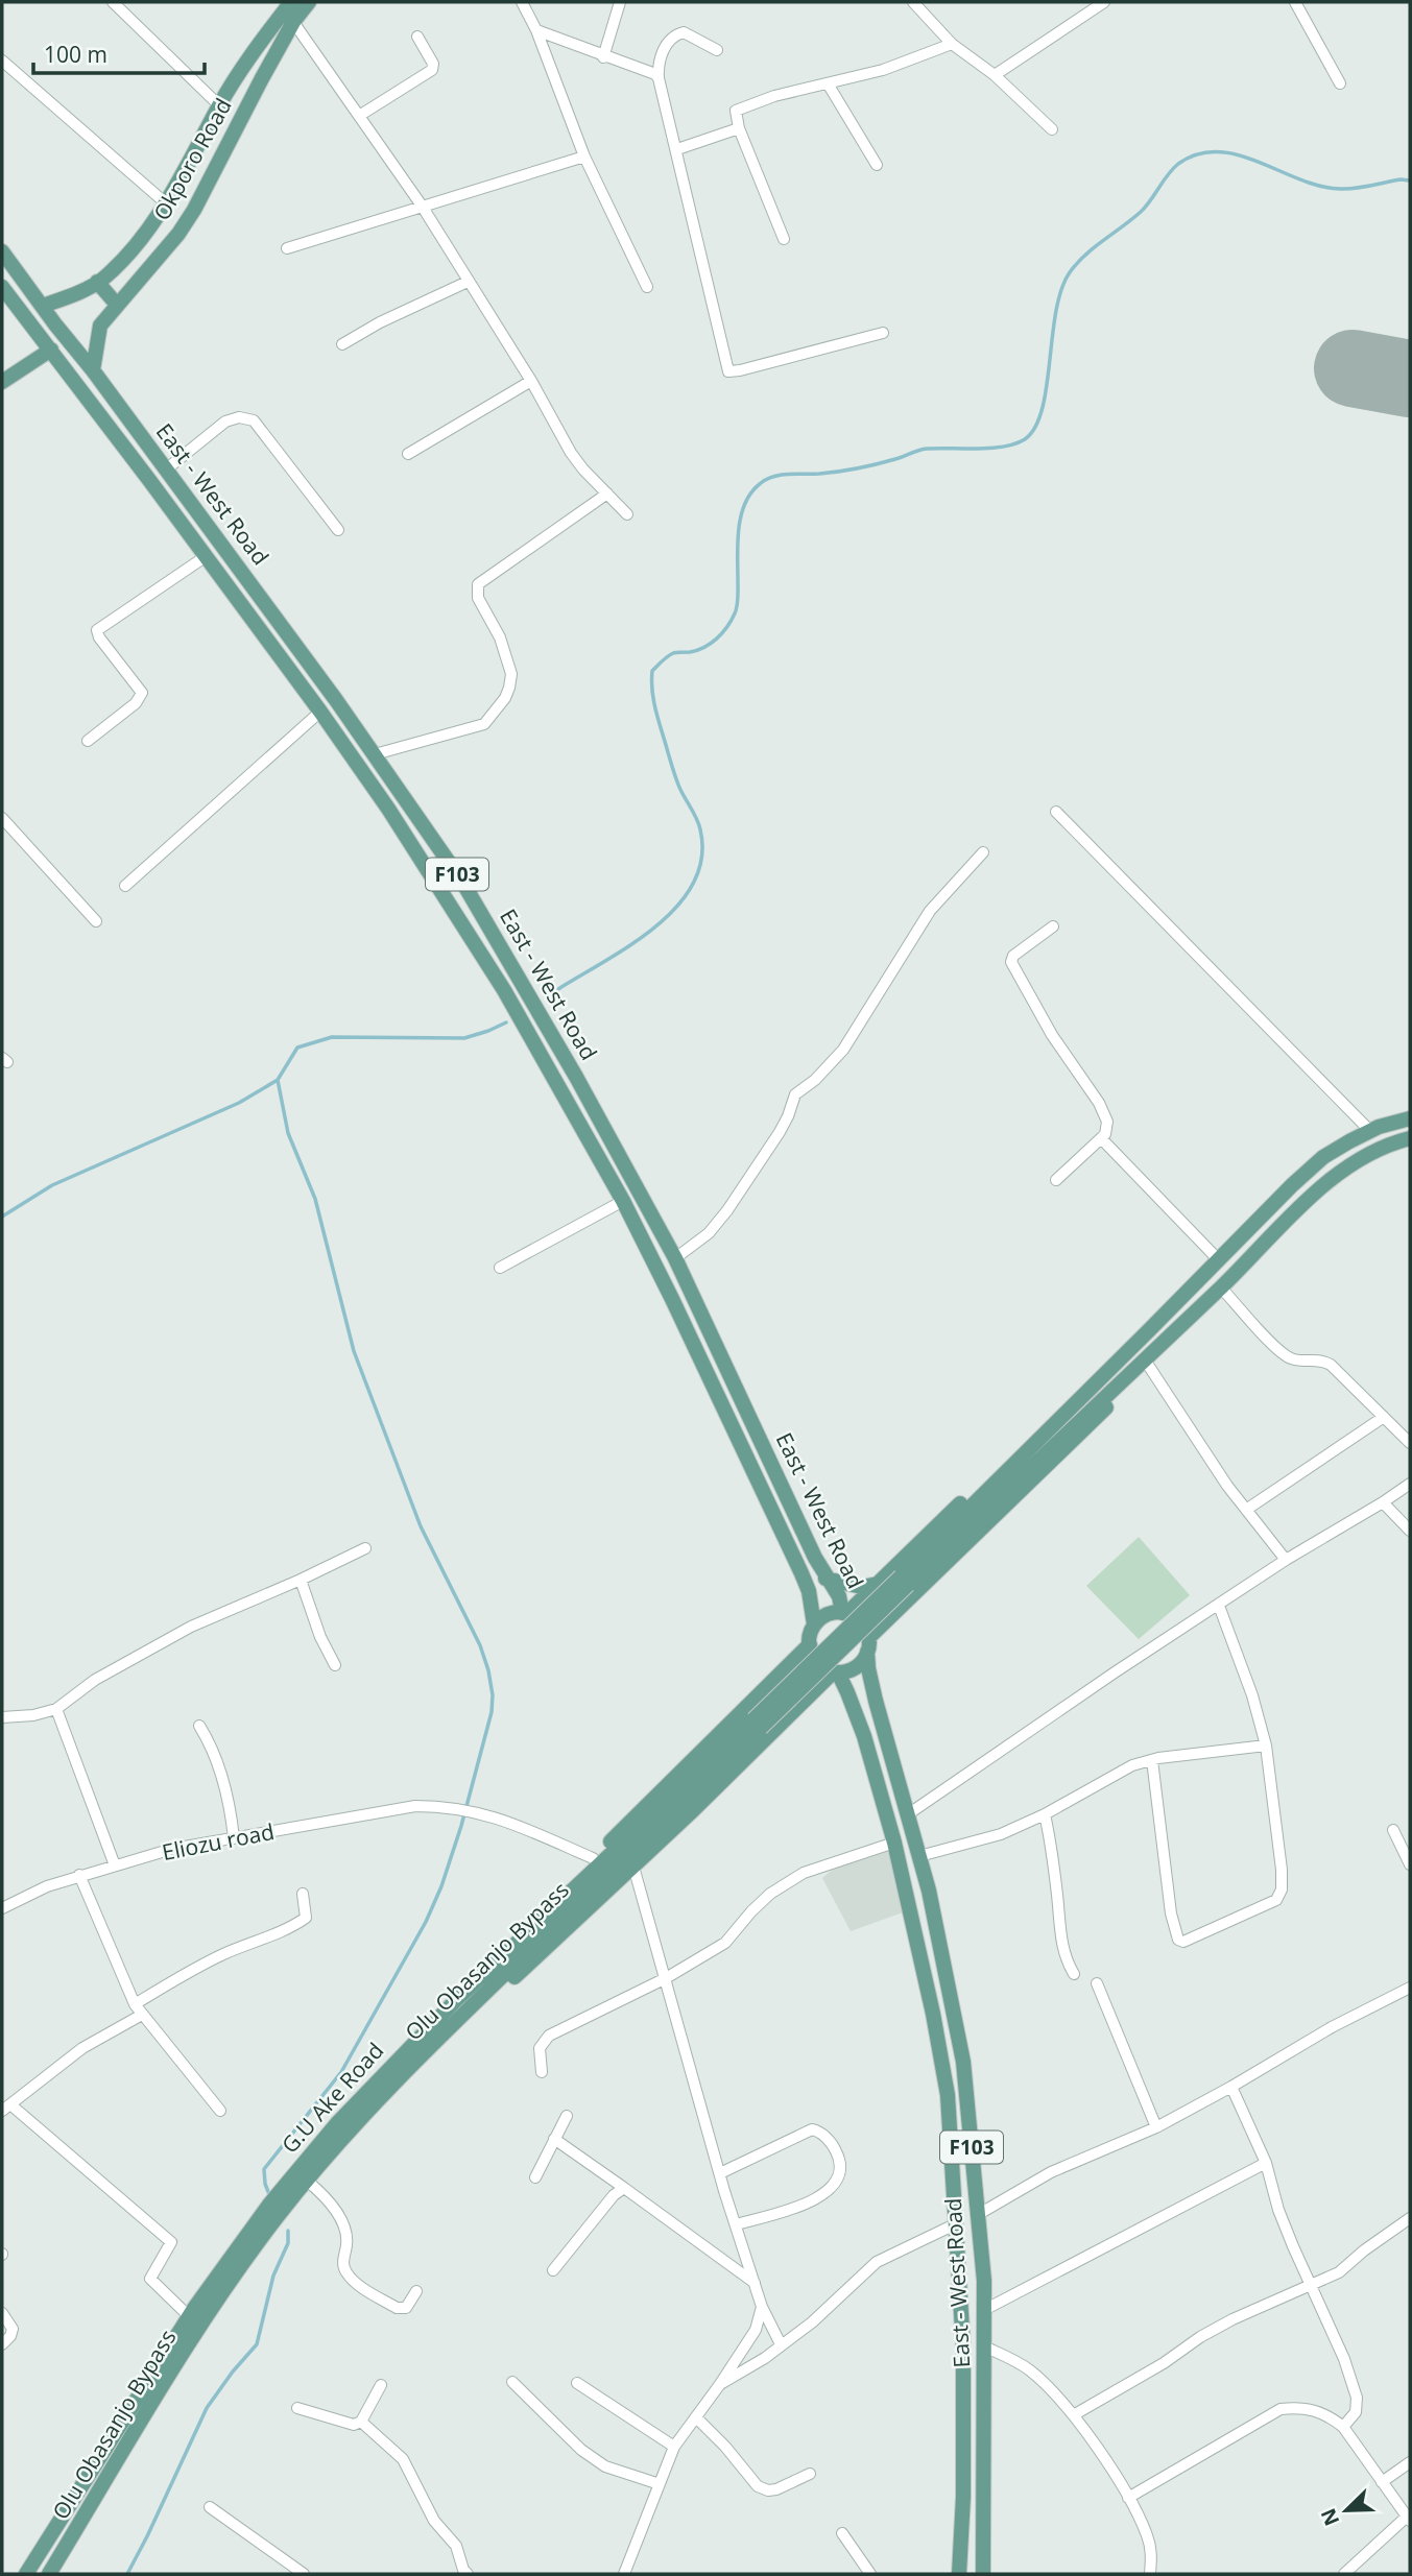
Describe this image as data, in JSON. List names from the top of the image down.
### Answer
{
  "streets": {
    "main road": [
      "Okporo Road",
      "East - West Road",
      "F103",
      "Olu Obasanjo Bypass",
      "G.U Ake Road"
    ],
    "street": ["Eliozu road"]
  },
  "crossings": [
    ["Okporo Road", "East - West Road"],
    ["East - West Road", "F103"],
    ["Olu Obasanjo Bypass", "G.U Ake Road"]
  ],
  "scale_bar": "100 m",
  "north": "bottom left"
}
